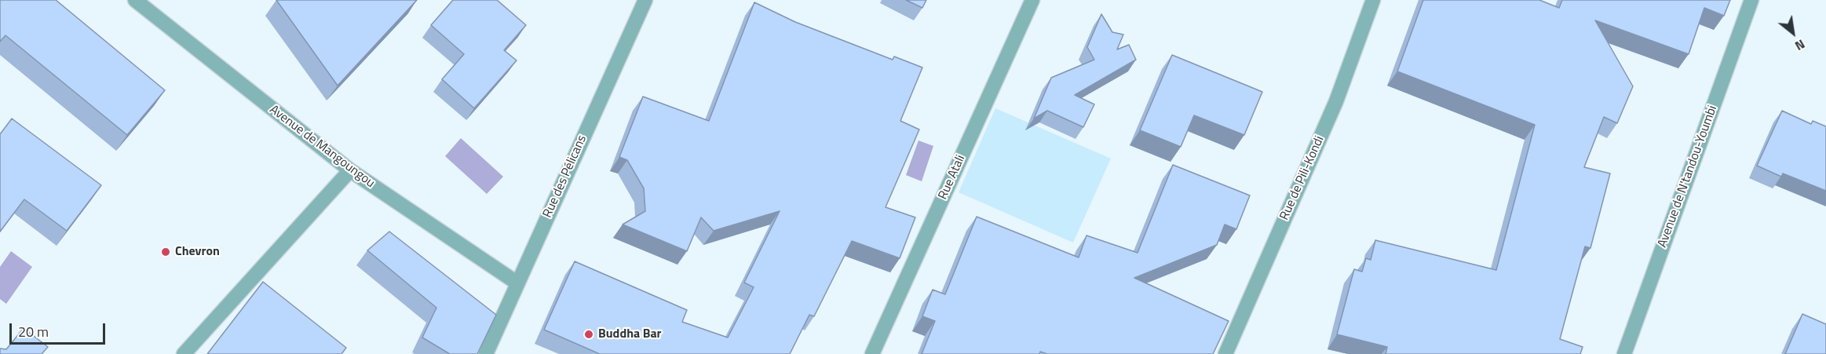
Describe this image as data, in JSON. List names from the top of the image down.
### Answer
{
  "streets": {
    "street": [
      "Avenue de Mangoungou",
      "Rue des Pélicans",
      "Avenue de N'tandou-Youmbi",
      "Rue Atali",
      "Rue de Pili-Kondi"
    ]
  },
  "crossings": [
    ["Avenue de Mangoungou", "Rue des Pélicans"]
  ],
  "places": ["Chevron", "Buddha Bar"],
  "scale_bar": "20 m",
  "north": "bottom right"
}
